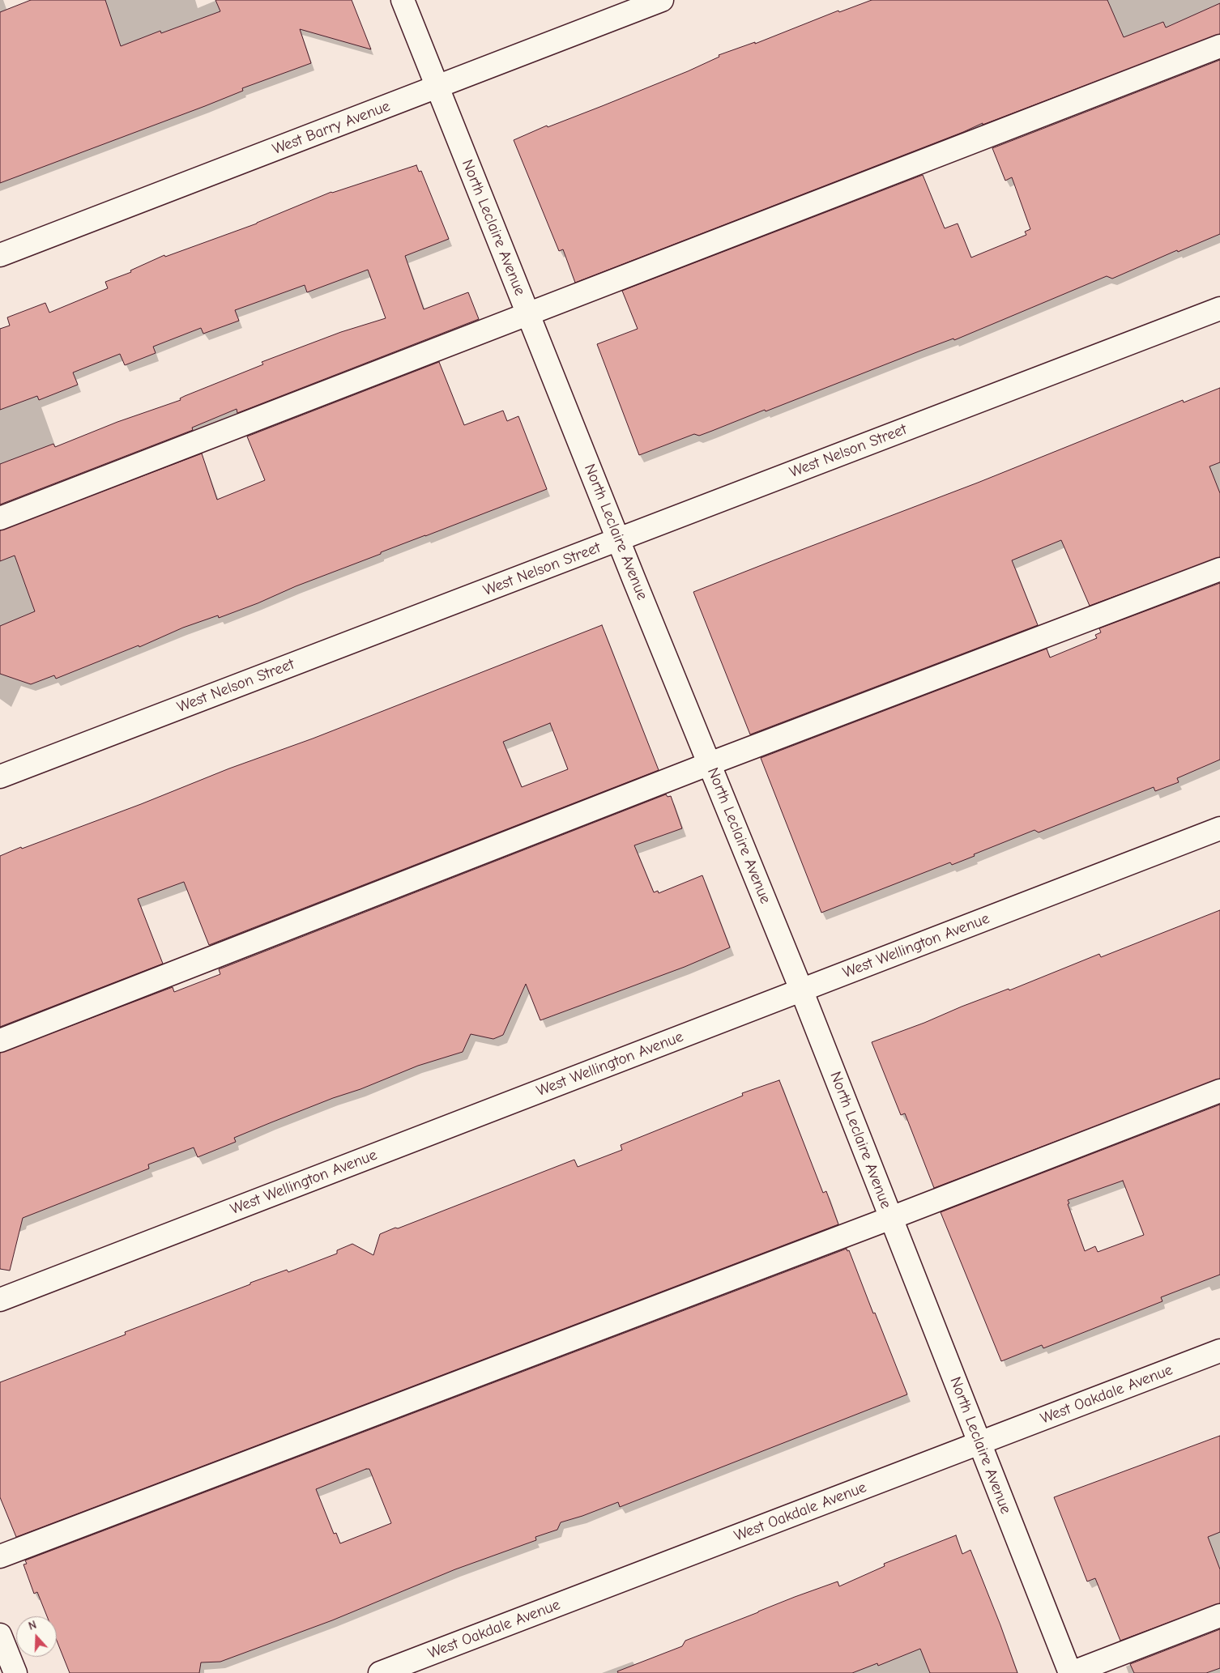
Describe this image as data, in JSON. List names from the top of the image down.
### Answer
{
  "streets": {
    "street": [
      "West Barry Avenue",
      "North Leclaire Avenue",
      "West Nelson Street",
      "West Wellington Avenue",
      "West Oakdale Avenue"
    ]
  },
  "crossings": [
    ["West Barry Avenue", "North Leclaire Avenue"],
    ["North Leclaire Avenue", "West Nelson Street"],
    ["North Leclaire Avenue", "West Wellington Avenue"],
    ["North Leclaire Avenue", "West Oakdale Avenue"]
  ],
  "north": "top"
}
